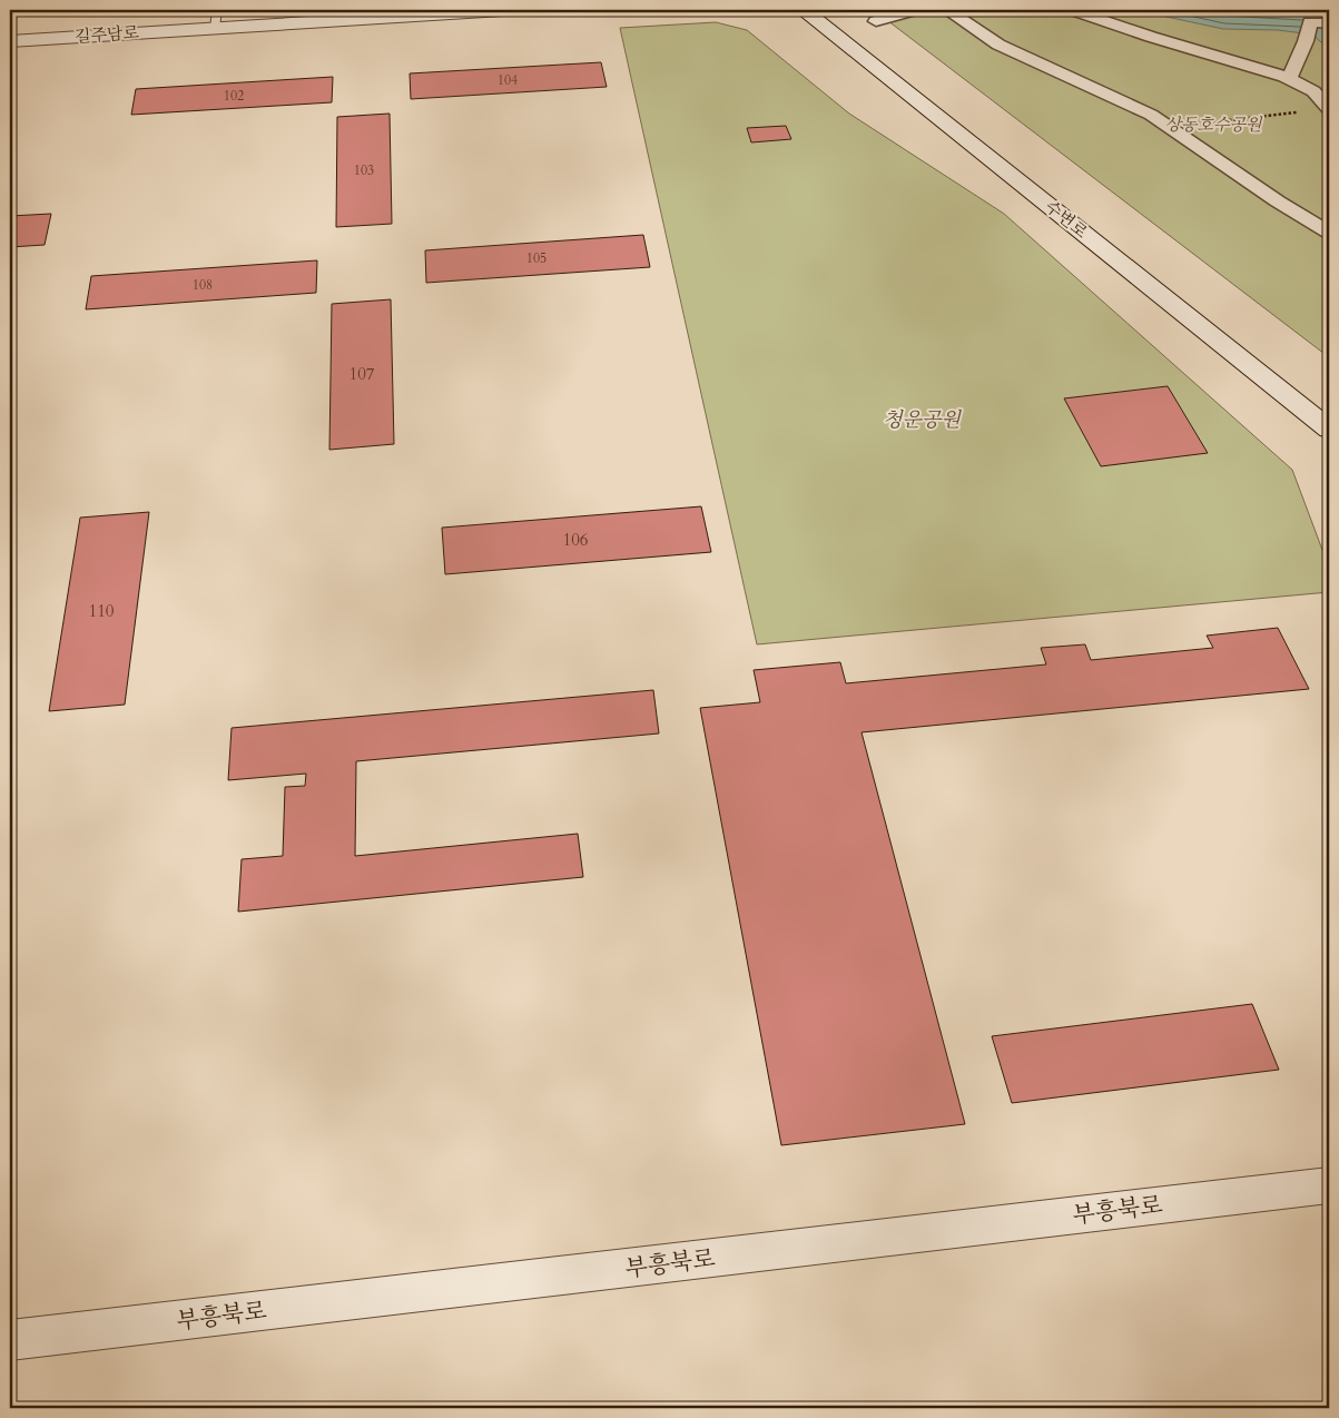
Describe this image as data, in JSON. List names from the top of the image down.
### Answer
{
  "streets": {
    "street": ["길주남로", "수변로", "부흥북로"]
  },
  "parks": ["상동호수공원", "청운공원"],
  "house_numbers": [
    "104",
    "102",
    "103",
    "105",
    "108",
    "107",
    "106",
    "110"
  ]
}
